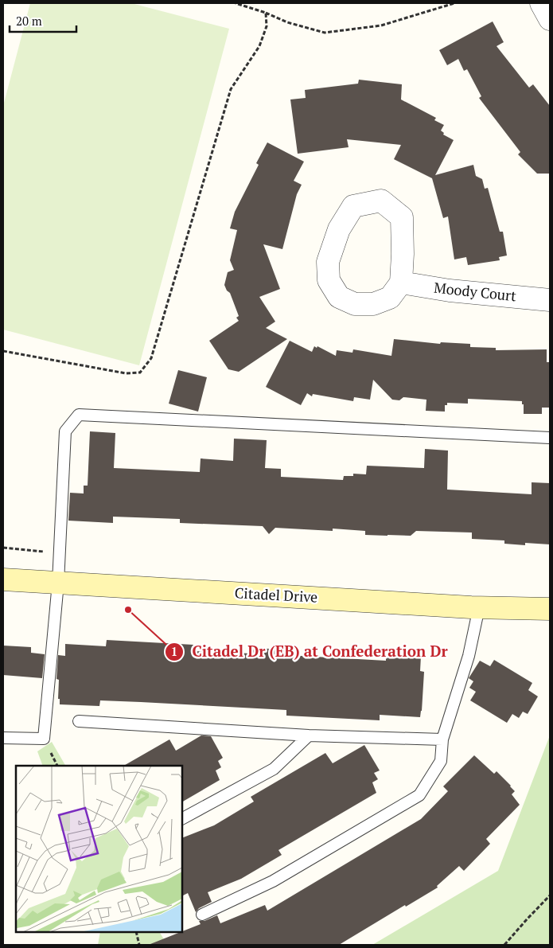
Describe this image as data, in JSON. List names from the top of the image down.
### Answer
{
  "streets": {
    "street": ["Moody Court", "Citadel Drive"]
  },
  "places": ["Citadel Dr (EB) at Confederation Dr"],
  "scale_bar": "20 m"
}
